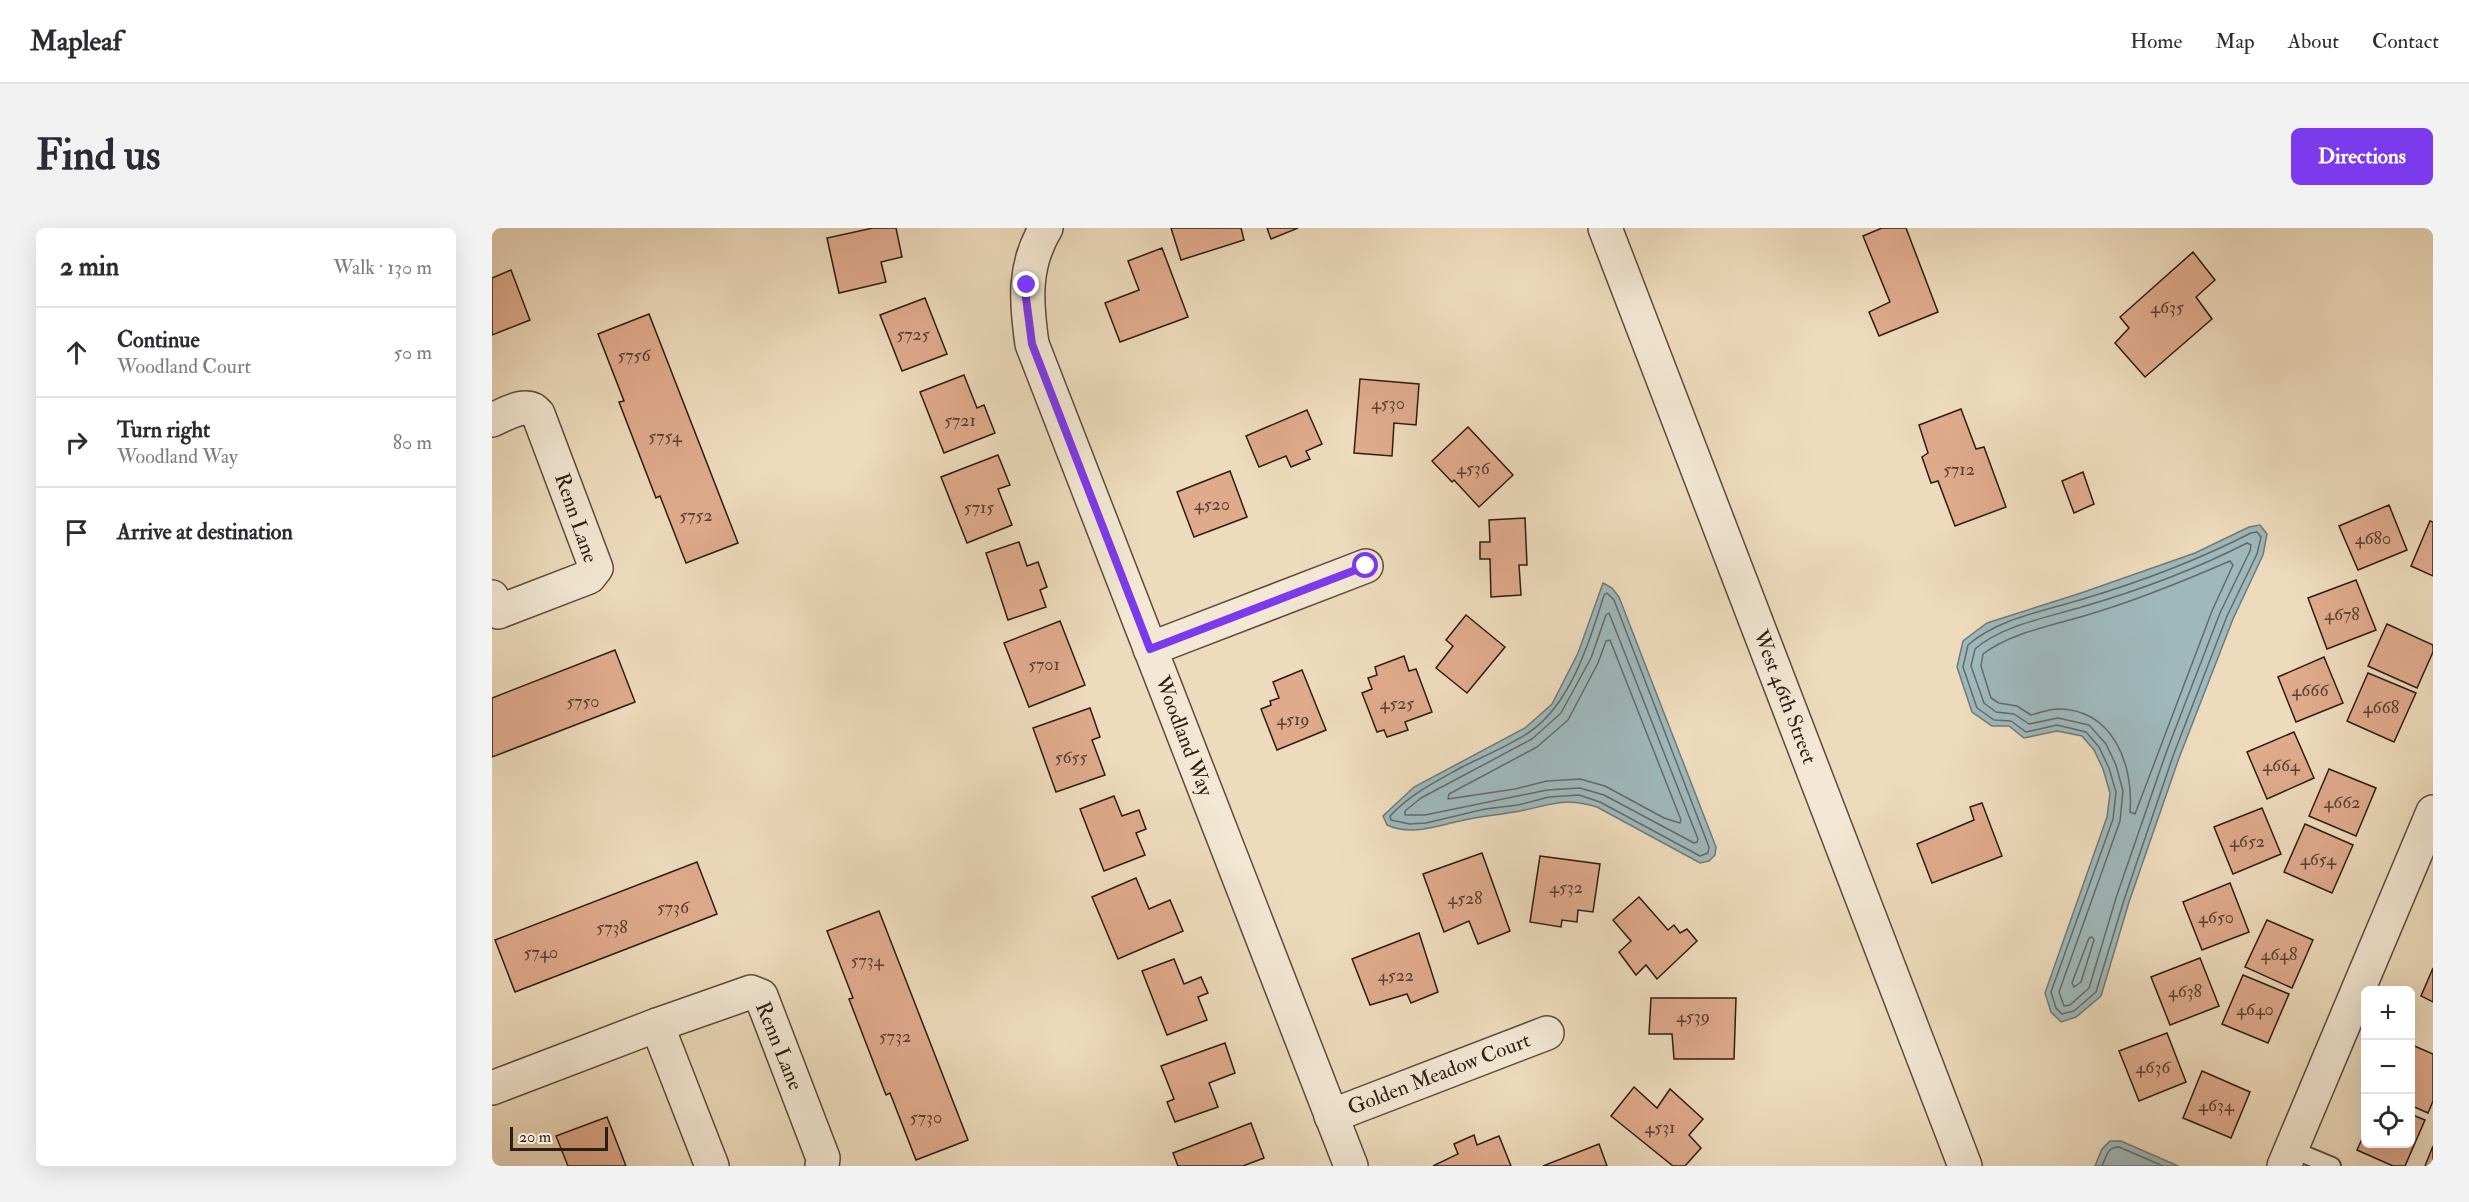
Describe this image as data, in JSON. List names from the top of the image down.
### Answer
{
  "streets": {
    "street": [
      "Renn Lane",
      "West 46th Street",
      "Woodland Way",
      "Golden Meadow Court"
    ]
  },
  "crossings": [
    ["Woodland Way", "Golden Meadow Court"]
  ],
  "house_numbers": [
    "4635",
    "5725",
    "5756",
    "4530",
    "5721",
    "5754",
    "4536",
    "5712",
    "4520",
    "5715",
    "5752",
    "4680",
    "4678",
    "5701",
    "4666",
    "5750",
    "4525",
    "4668",
    "4519",
    "5655",
    "4664",
    "4662",
    "4652",
    "4654",
    "4532",
    "4528",
    "5736",
    "4650",
    "5738",
    "5740",
    "4648",
    "5734",
    "4522",
    "4638",
    "4640",
    "4539",
    "5732",
    "4636",
    "4634",
    "5730",
    "4531"
  ],
  "scale_bar": "20 m",
  "page": {
    "header": "Mapleaf",
    "nav": [
      "Home",
      "Map",
      "About",
      "Contact"
    ],
    "buttons": "Directions",
    "title": "Find us",
    "heading": ["2 min", "Walk · 130 m"],
    "list": [
      ["Continue", "Woodland Court", "50 m"],
      ["Turn right", "Woodland Way", "80 m"],
      "Arrive at destination"
    ],
    "map_buttons": ["+", "−"],
    "scale": "20 m"
  }
}
